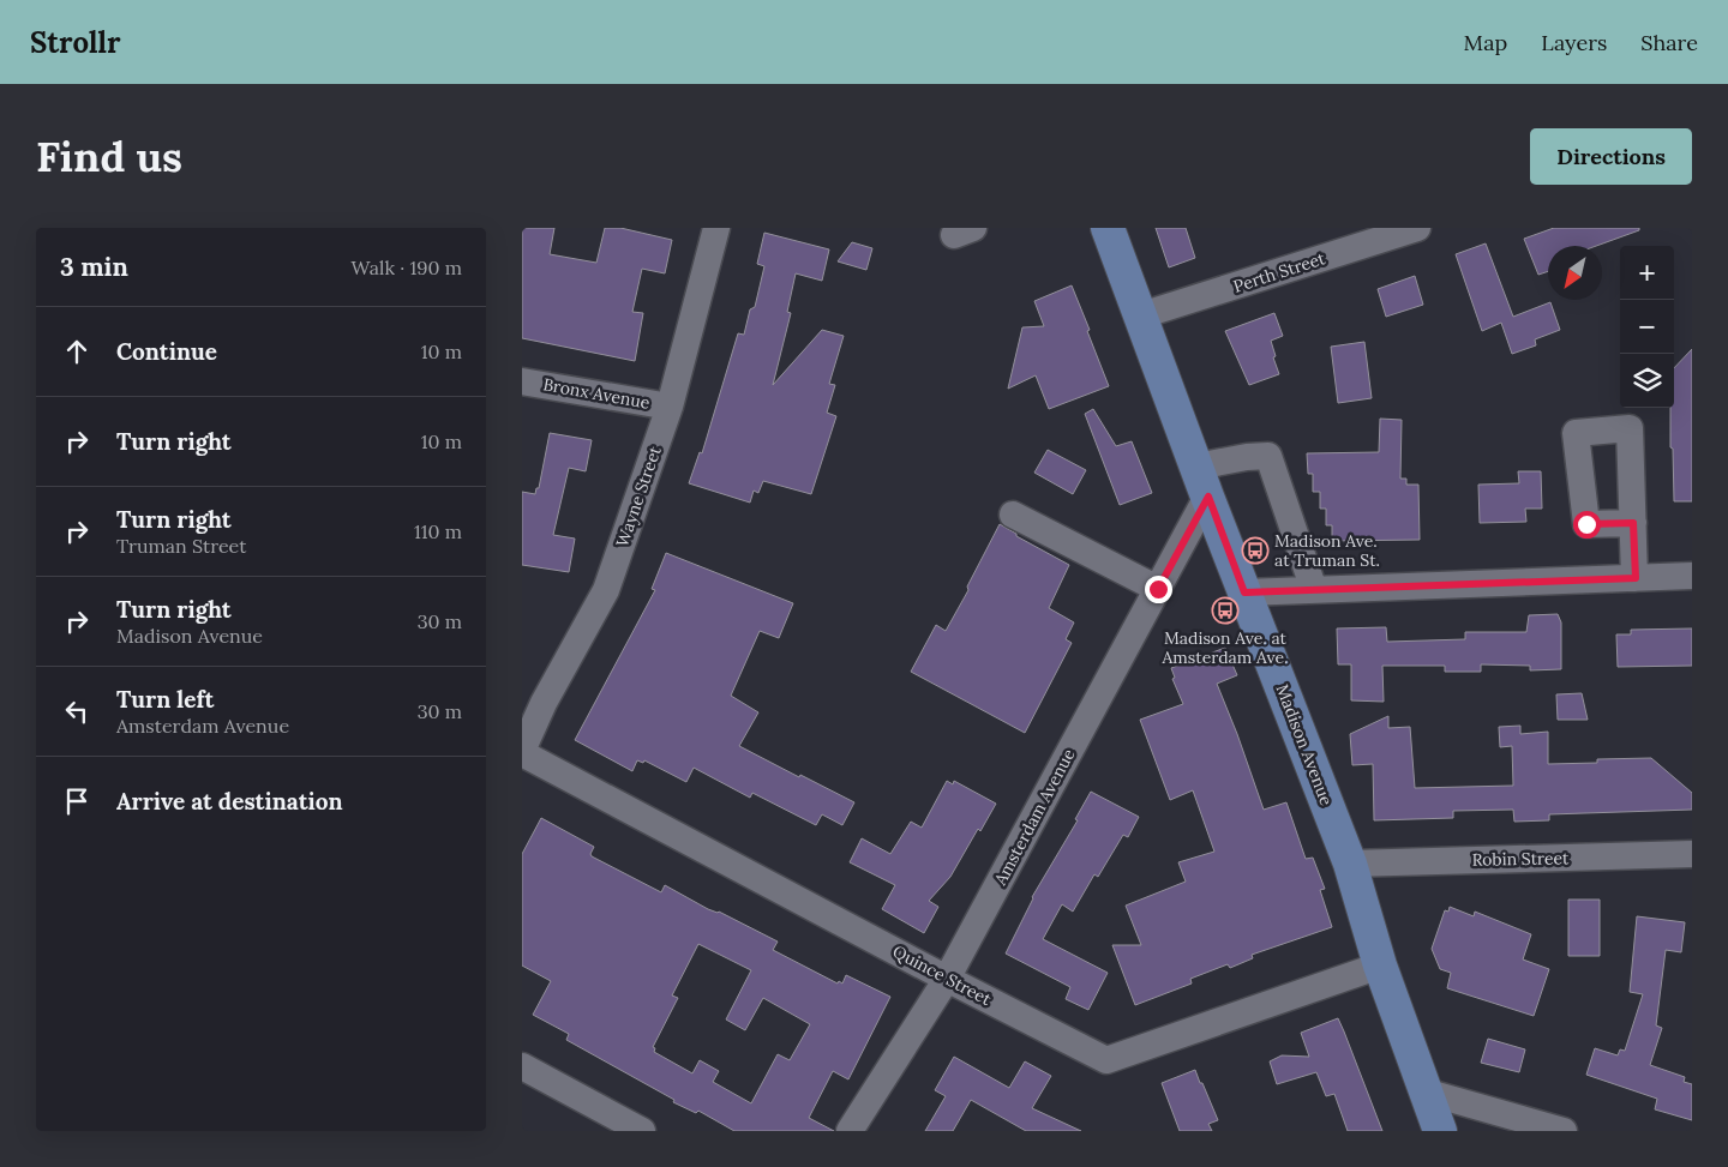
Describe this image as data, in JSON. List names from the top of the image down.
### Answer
{
  "streets": {
    "main road": ["Madison Avenue"],
    "street": [
      "Perth Street",
      "Bronx Avenue",
      "Wayne Street",
      "Amsterdam Avenue",
      "Robin Street",
      "Quince Street"
    ]
  },
  "crossings": [
    ["Perth Street", "Madison Avenue"],
    ["Bronx Avenue", "Wayne Street"],
    ["Wayne Street", "Quince Street"],
    ["Madison Avenue", "Amsterdam Avenue"],
    ["Madison Avenue", "Robin Street"],
    ["Madison Avenue", "Quince Street"],
    ["Amsterdam Avenue", "Quince Street"]
  ],
  "places": {
    "bus stop": ["Madison Ave. at Truman St.", "Madison Ave. at Amsterdam Ave."]
  },
  "north": "bottom left",
  "page": {
    "header": "Strollr",
    "nav": ["Map", "Layers", "Share"],
    "buttons": "Directions",
    "title": "Find us",
    "heading": ["3 min", "Walk · 190 m"],
    "map_buttons": ["+", "−"],
    "list": [
      ["Continue", "10 m"],
      ["Turn right", "10 m"],
      ["Turn right", "Truman Street", "110 m"],
      ["Turn right", "Madison Avenue", "30 m"],
      ["Turn left", "Amsterdam Avenue", "30 m"],
      "Arrive at destination"
    ]
  }
}
